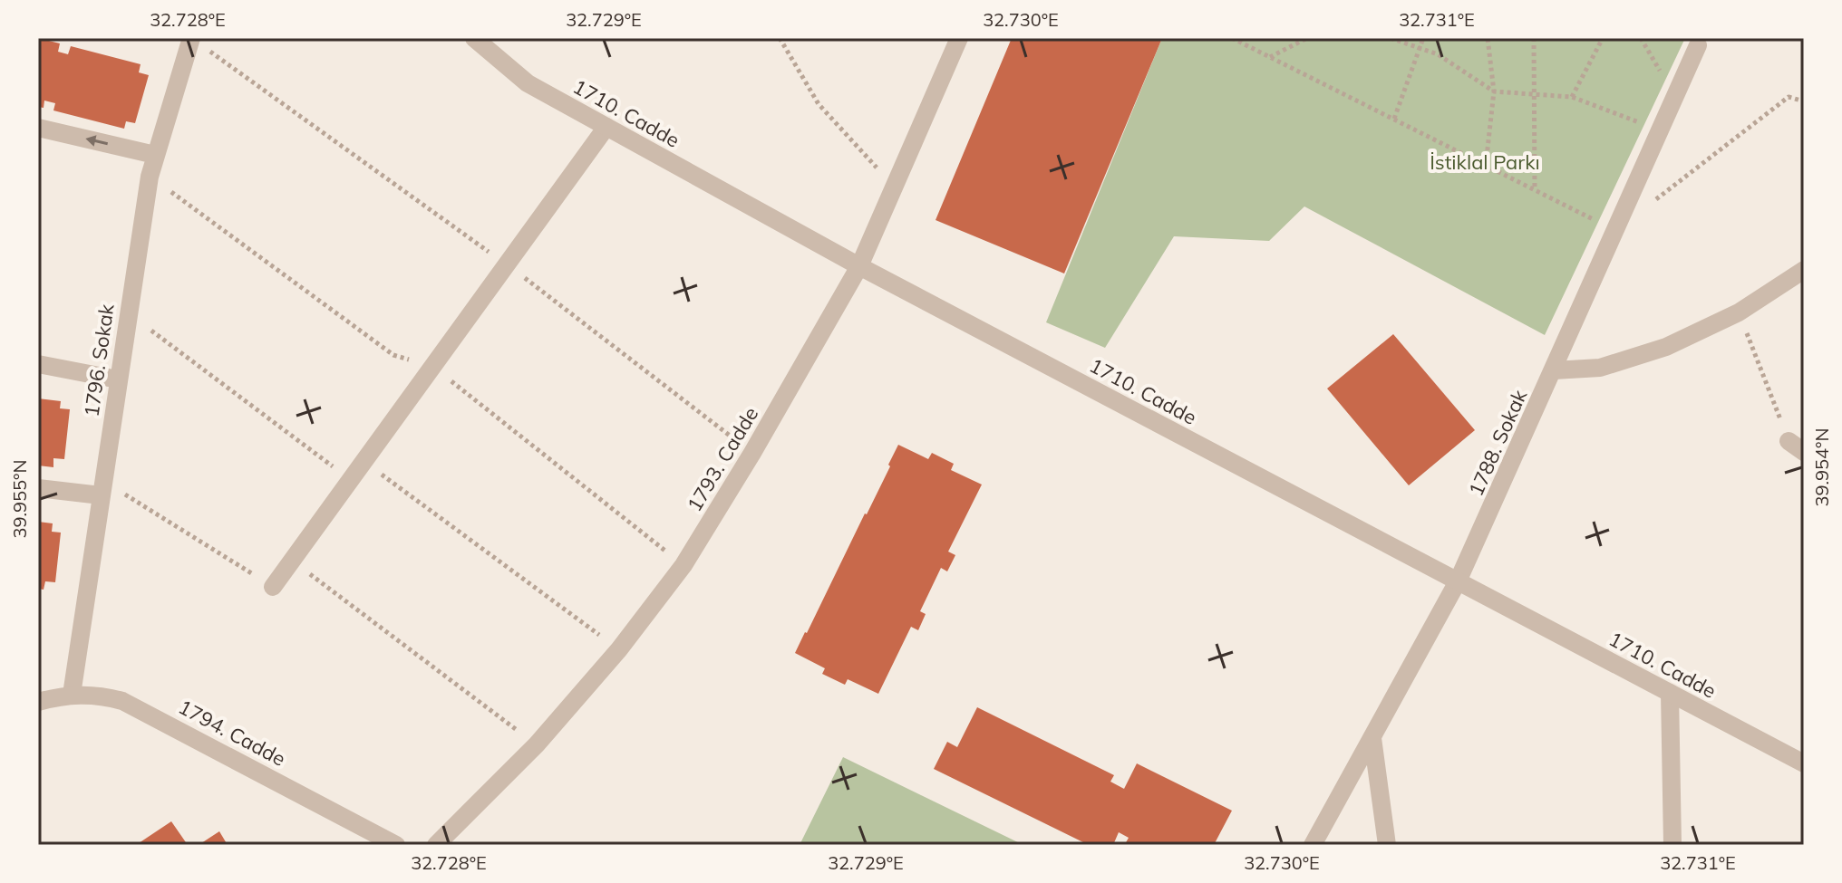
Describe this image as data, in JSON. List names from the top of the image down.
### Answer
{
  "streets": {
    "street": [
      "1710. Cadde",
      "1796. Sokak",
      "1788. Sokak",
      "1793. Cadde",
      "1794. Cadde"
    ]
  },
  "crossings": [
    ["1710. Cadde", "1788. Sokak"],
    ["1710. Cadde", "1793. Cadde"],
    ["1796. Sokak", "1794. Cadde"]
  ],
  "parks": ["İstiklal Parkı"],
  "coordinates": [
    "32.728°E",
    "32.729°E",
    "32.730°E",
    "32.731°E",
    "39.954°N",
    "39.955°N"
  ]
}
